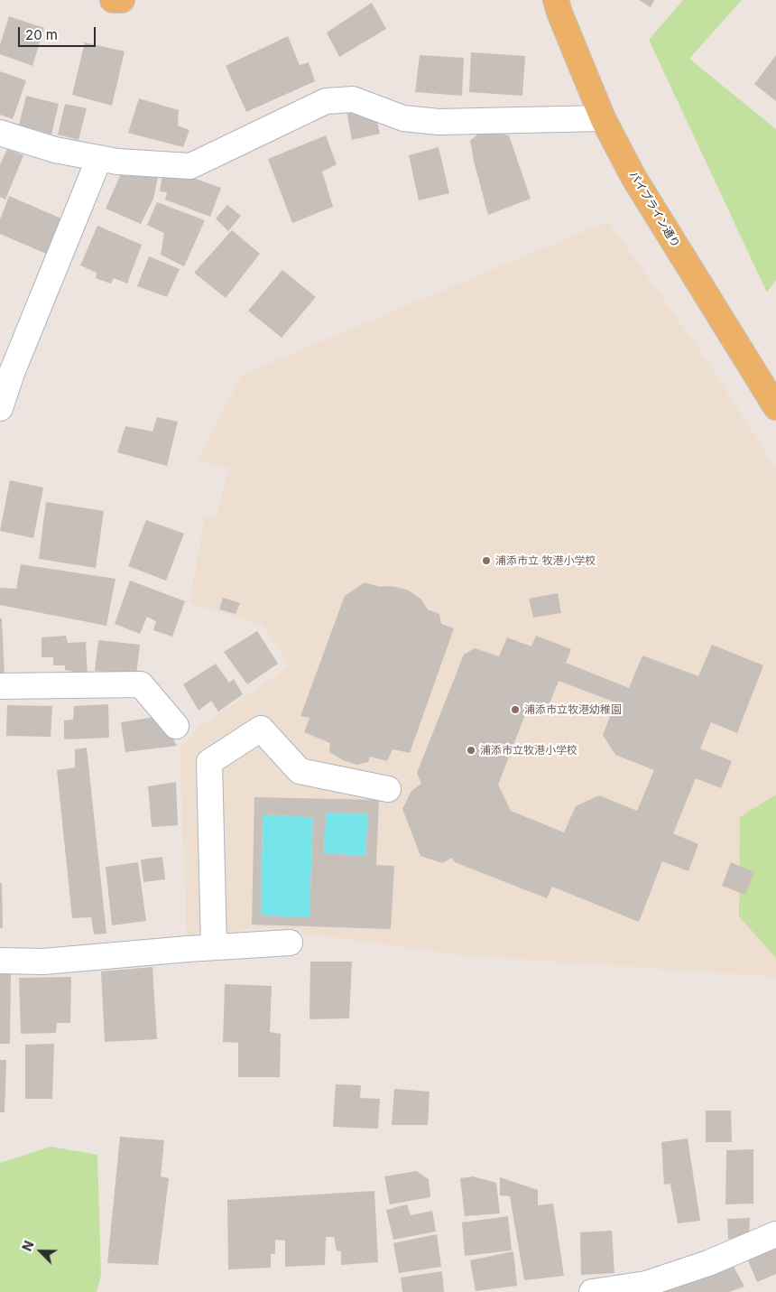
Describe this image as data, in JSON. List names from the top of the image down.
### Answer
{
  "streets": {
    "main road": ["パイプライン通り"]
  },
  "places": ["浦添市立 牧港小学校", "浦添市立牧港幼稚園", "浦添市立牧港小学校"],
  "scale_bar": "20 m",
  "north": "top left"
}
